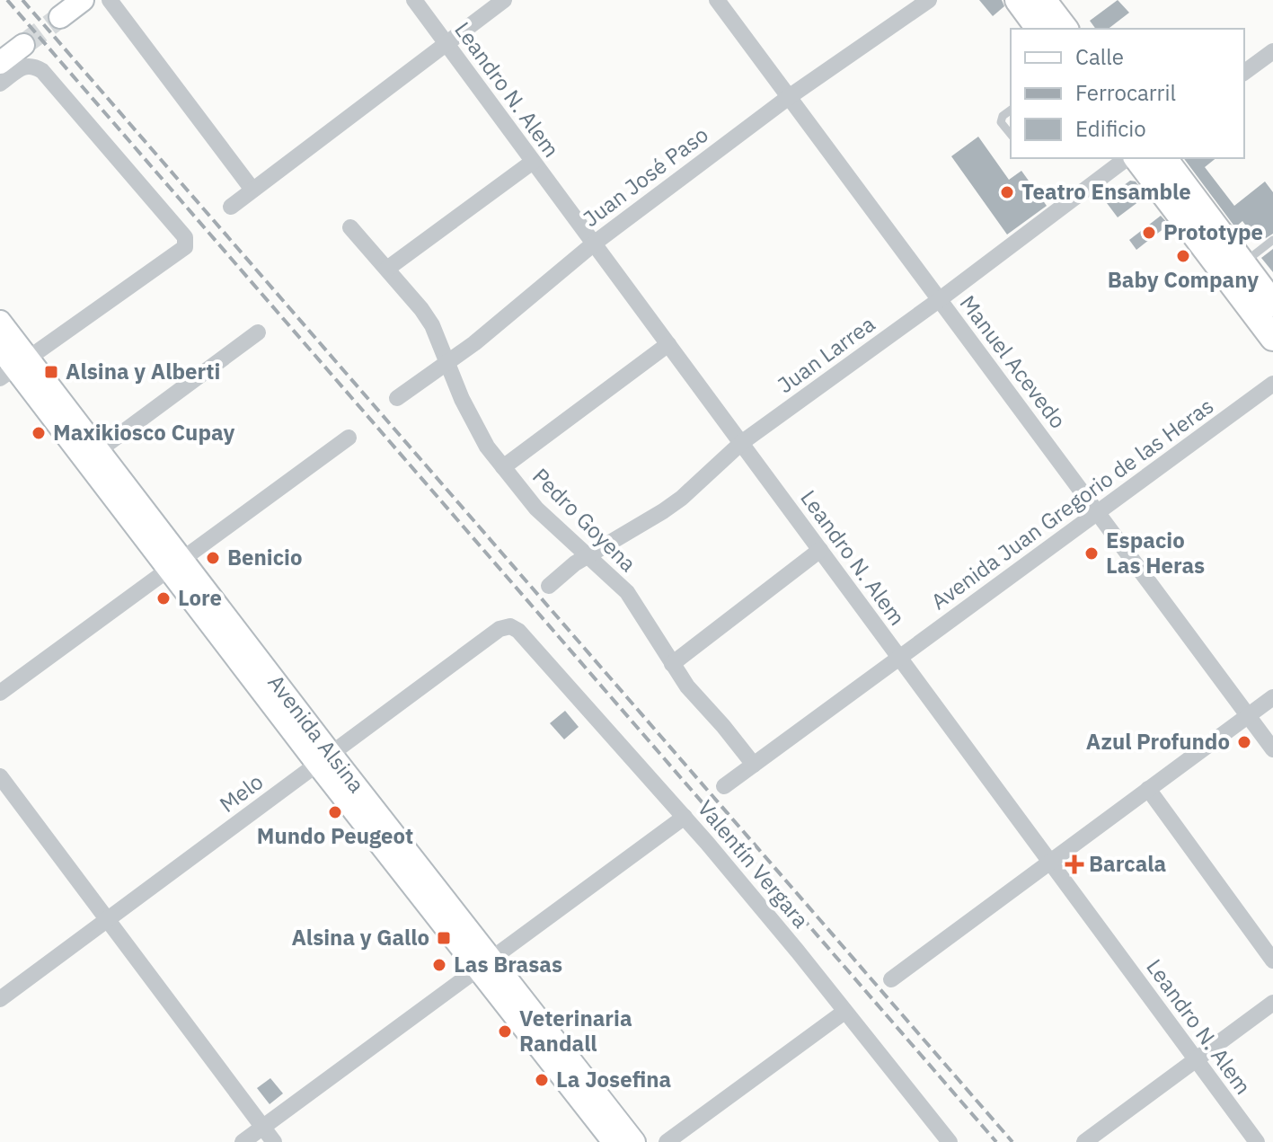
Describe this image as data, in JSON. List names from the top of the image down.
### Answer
{
  "streets": {
    "main road": ["Avenida Alsina"],
    "street": [
      "Leandro N. Alem",
      "Juan José Paso",
      "Juan Larrea",
      "Manuel Acevedo",
      "Avenida Juan Gregorio de las Heras",
      "Pedro Goyena",
      "Melo",
      "Valentín Vergara"
    ]
  },
  "crossings": [
    ["Leandro N. Alem", "Juan José Paso"],
    ["Leandro N. Alem", "Juan Larrea"],
    ["Leandro N. Alem", "Avenida Juan Gregorio de las Heras"],
    ["Juan José Paso", "Manuel Acevedo"],
    ["Juan José Paso", "Pedro Goyena"],
    ["Juan Larrea", "Manuel Acevedo"],
    ["Juan Larrea", "Pedro Goyena"],
    ["Manuel Acevedo", "Avenida Juan Gregorio de las Heras"],
    ["Avenida Juan Gregorio de las Heras", "Pedro Goyena"],
    ["Avenida Alsina", "Melo"],
    ["Melo", "Valentín Vergara"]
  ],
  "places": {
    "other": [
      "Teatro Ensamble",
      "Prototype",
      "Baby Company",
      "Maxikiosco Cupay",
      "Espacio Las Heras",
      "Benicio",
      "Lore",
      "Azul Profundo",
      "Mundo Peugeot",
      "Las Brasas",
      "Veterinaria Randall",
      "La Josefina"
    ],
    "transit": ["Alsina y Alberti", "Alsina y Gallo"],
    "health": ["Barcala"]
  },
  "legend": ["Calle", "Ferrocarril", "Edificio"]
}
